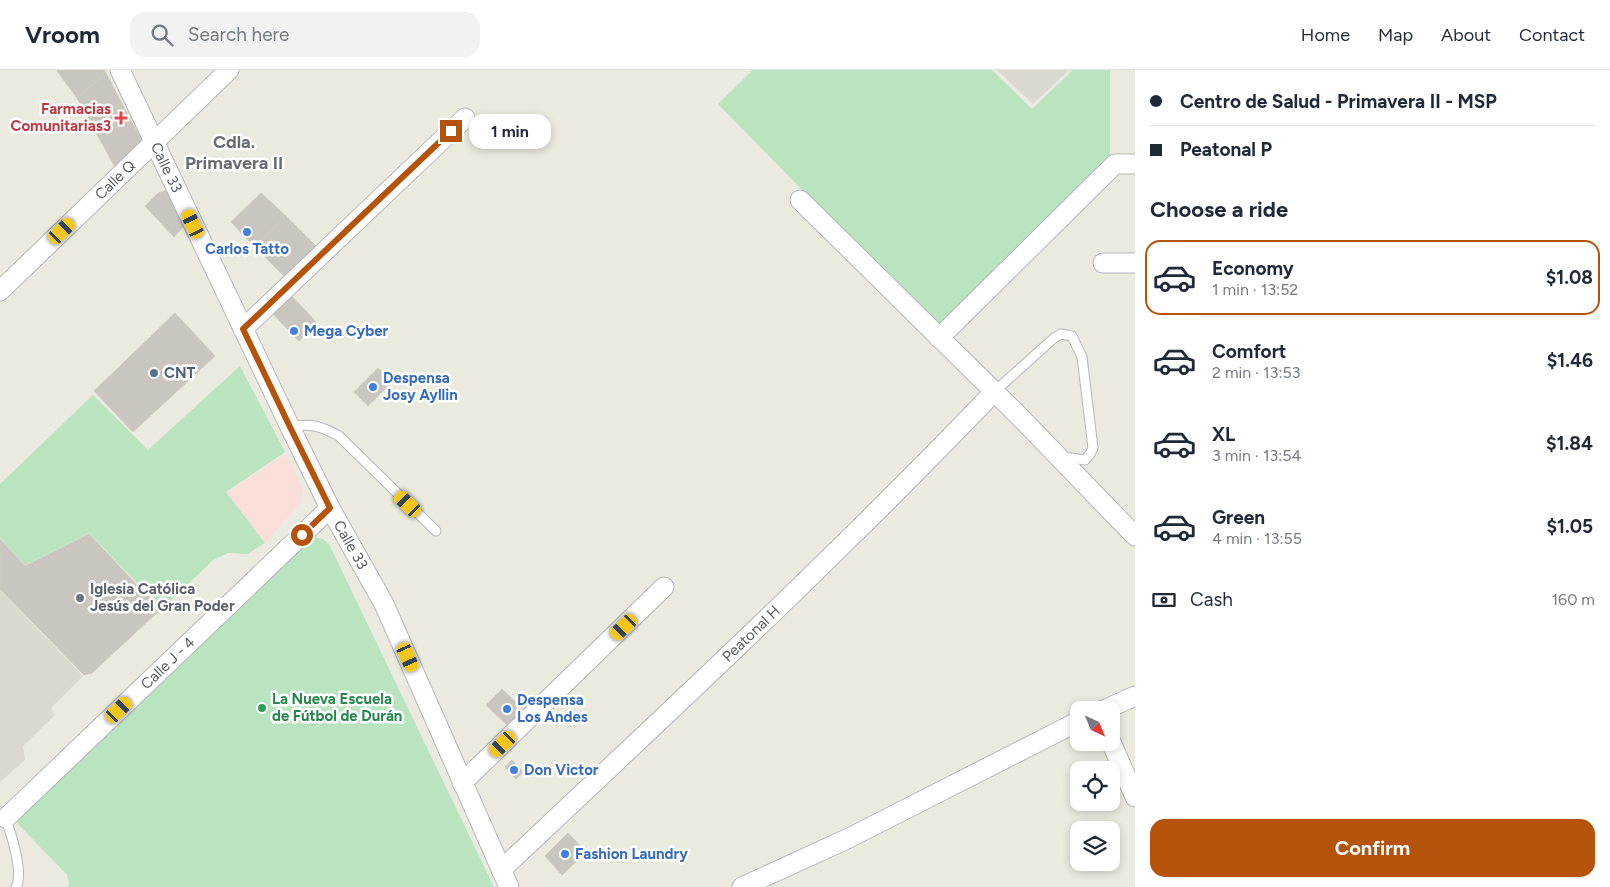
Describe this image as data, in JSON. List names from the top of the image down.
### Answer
{
  "streets": {
    "street": [
      "Calle 33",
      "Calle Q",
      "Peatonal H",
      "Calle J - 4"
    ]
  },
  "crossings": [
    ["Calle 33", "Calle Q"],
    ["Calle 33", "Peatonal H"],
    ["Calle 33", "Calle J - 4"]
  ],
  "districts": ["Cdla. Primavera II"],
  "places": {
    "health": ["Farmacias Comunitarias3"],
    "other": [
      "Carlos Tatto",
      "Mega Cyber",
      "CNT",
      "Despensa Josy Ayllin",
      "Iglesia Católica Jesús del Gran Poder",
      "La Nueva Escuela de Fútbol de Durán",
      "Despensa Los Andes",
      "Don Victor",
      "Fashion Laundry"
    ]
  },
  "north": "bottom right",
  "page": {
    "header": "Vroom",
    "search": "Search here",
    "nav": [
      "Home",
      "Map",
      "About",
      "Contact"
    ],
    "banner": ["Centro de Salud - Primavera II - MSP", "Peatonal P"],
    "bubble": "1 min",
    "heading": "Choose a ride",
    "list": [
      {
        "name": "Economy",
        "note": "1 min · 13:52",
        "value": "$1.08"
      },
      {
        "name": "Comfort",
        "note": "2 min · 13:53",
        "value": "$1.46"
      },
      {
        "name": "XL",
        "note": "3 min · 13:54",
        "value": "$1.84"
      },
      {
        "name": "Green",
        "note": "4 min · 13:55",
        "value": "$1.05"
      }
    ],
    "pay": ["Cash", "160 m"],
    "buttons": "Confirm"
  }
}
